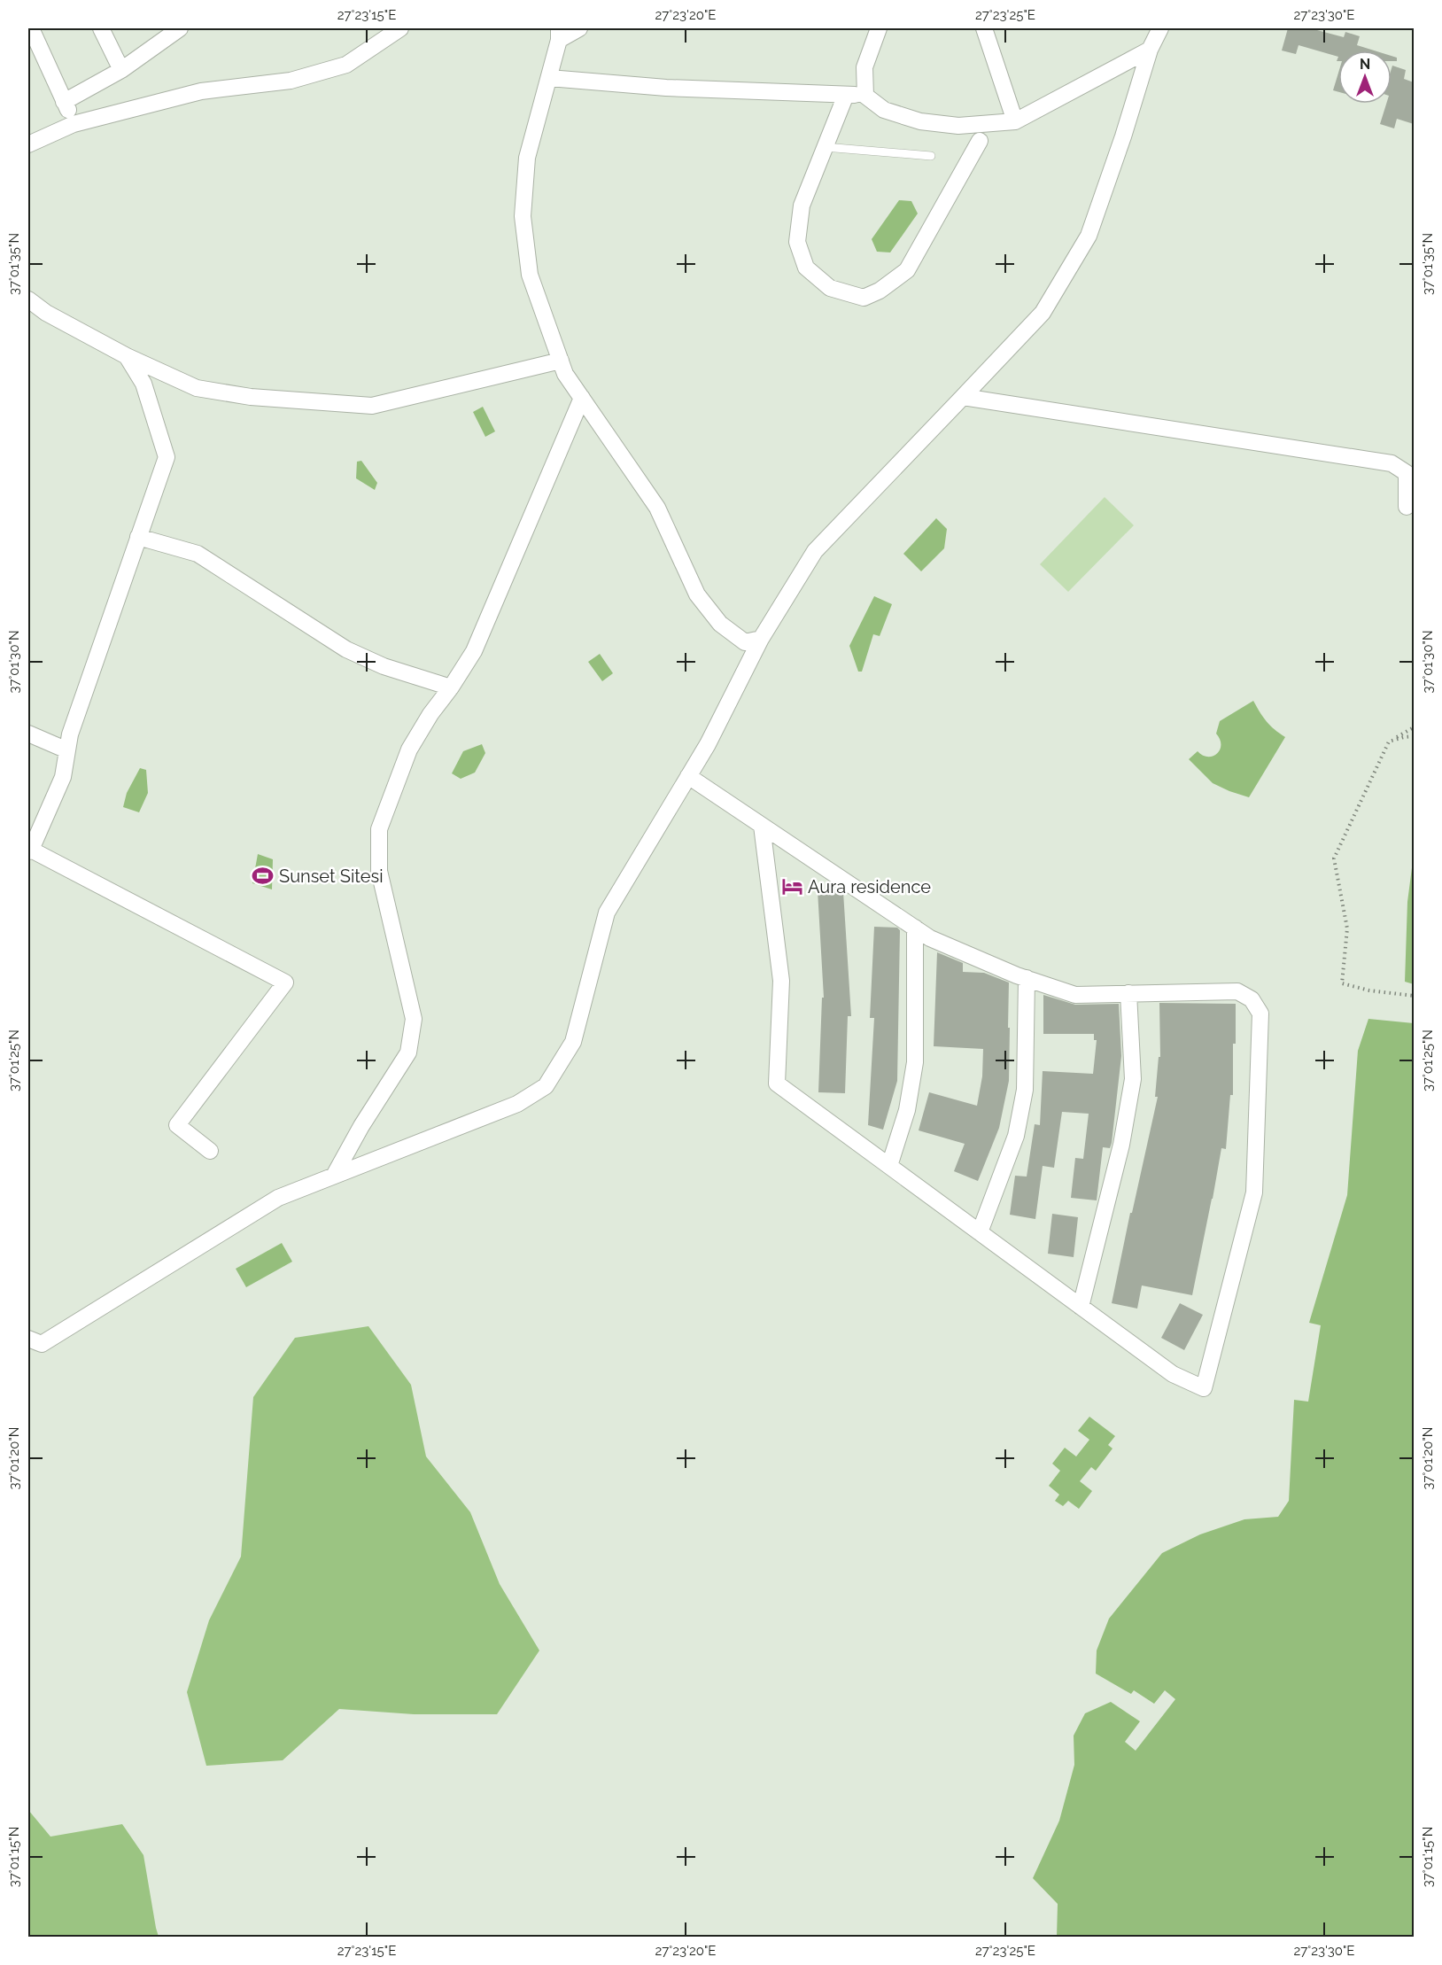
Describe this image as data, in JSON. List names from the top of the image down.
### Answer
{
  "places": {
    "sports": ["Sunset Sitesi"],
    "hotel": ["Aura residence"]
  },
  "north": "top",
  "coordinates": [
    "27°23'15\"E",
    "27°23'20\"E",
    "27°23'25\"E",
    "27°23'30\"E",
    "37°01'35\"N",
    "37°01'30\"N",
    "37°01'25\"N",
    "37°01'20\"N",
    "37°01'15\"N"
  ]
}
